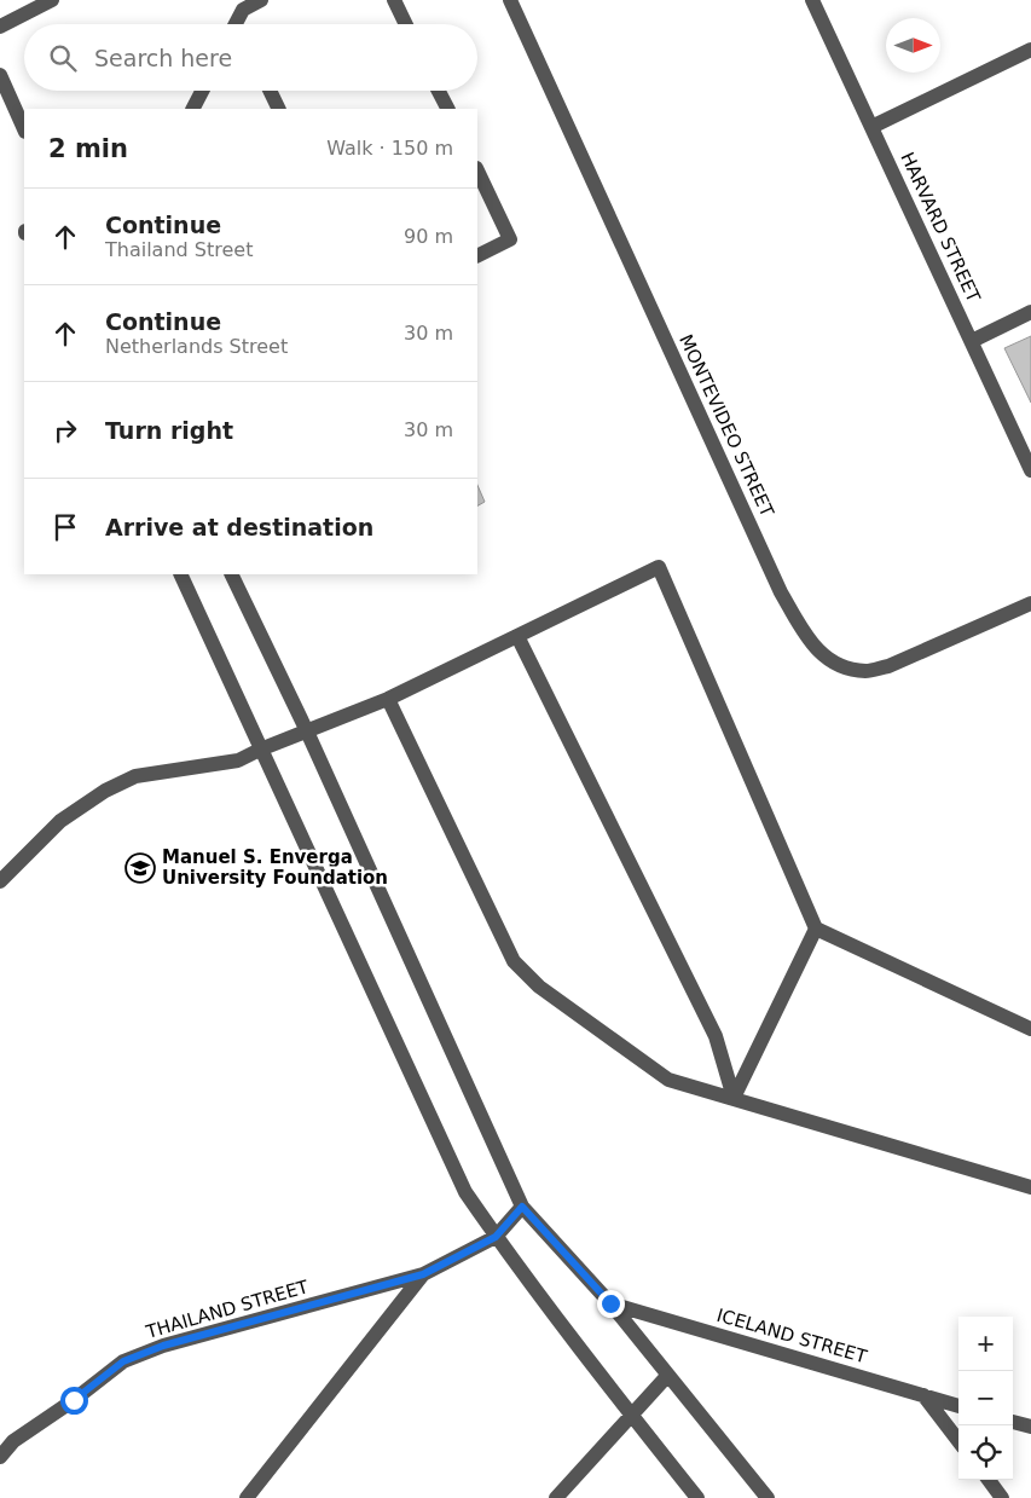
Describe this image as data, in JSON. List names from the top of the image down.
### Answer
{
  "streets": {
    "street": [
      "HARVARD STREET",
      "MONTEVIDEO STREET",
      "THAILAND STREET",
      "ICELAND STREET"
    ]
  },
  "places": {
    "school or university": ["Manuel S. Enverga University Foundation"]
  },
  "north": "right",
  "page": {
    "search": "Search here",
    "heading": ["2 min", "Walk · 150 m"],
    "list": [
      ["Continue", "Thailand Street", "90 m"],
      ["Continue", "Netherlands Street", "30 m"],
      ["Turn right", "30 m"],
      "Arrive at destination"
    ],
    "map_buttons": ["+", "−"]
  }
}
